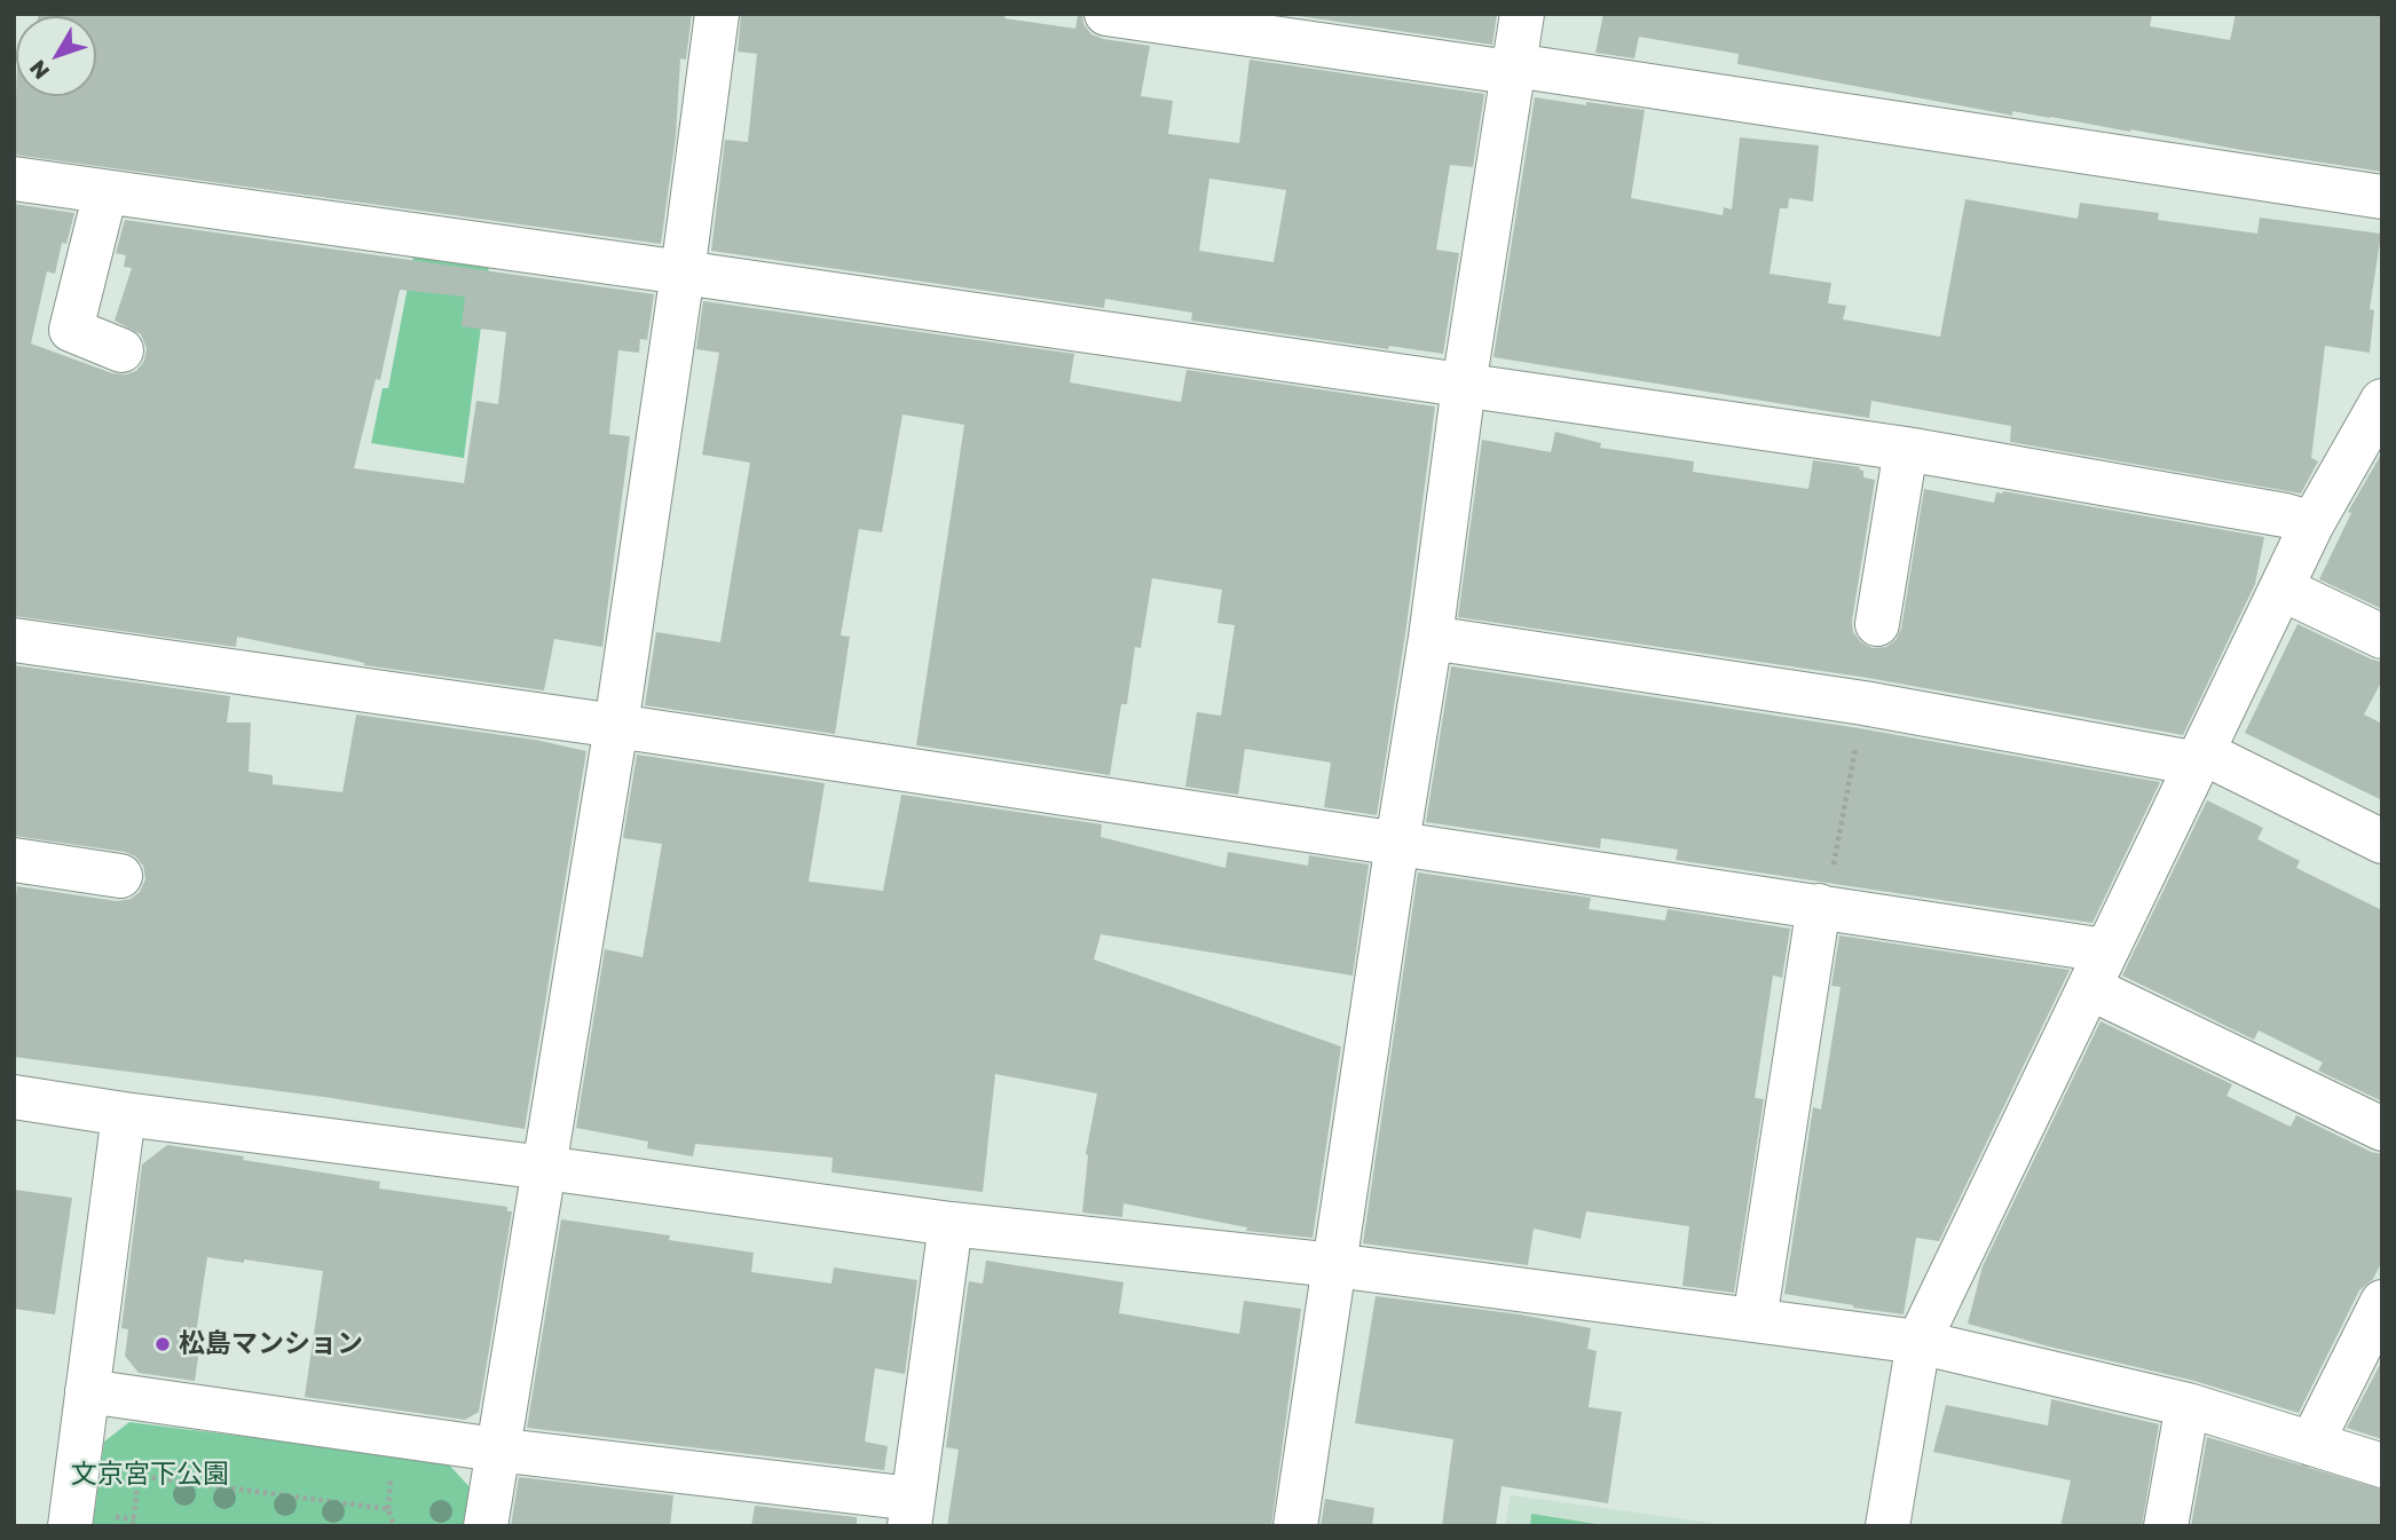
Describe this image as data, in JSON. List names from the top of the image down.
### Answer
{
  "parks": ["文京宮下公園"],
  "places": ["松島マンション"],
  "north": "bottom left"
}
